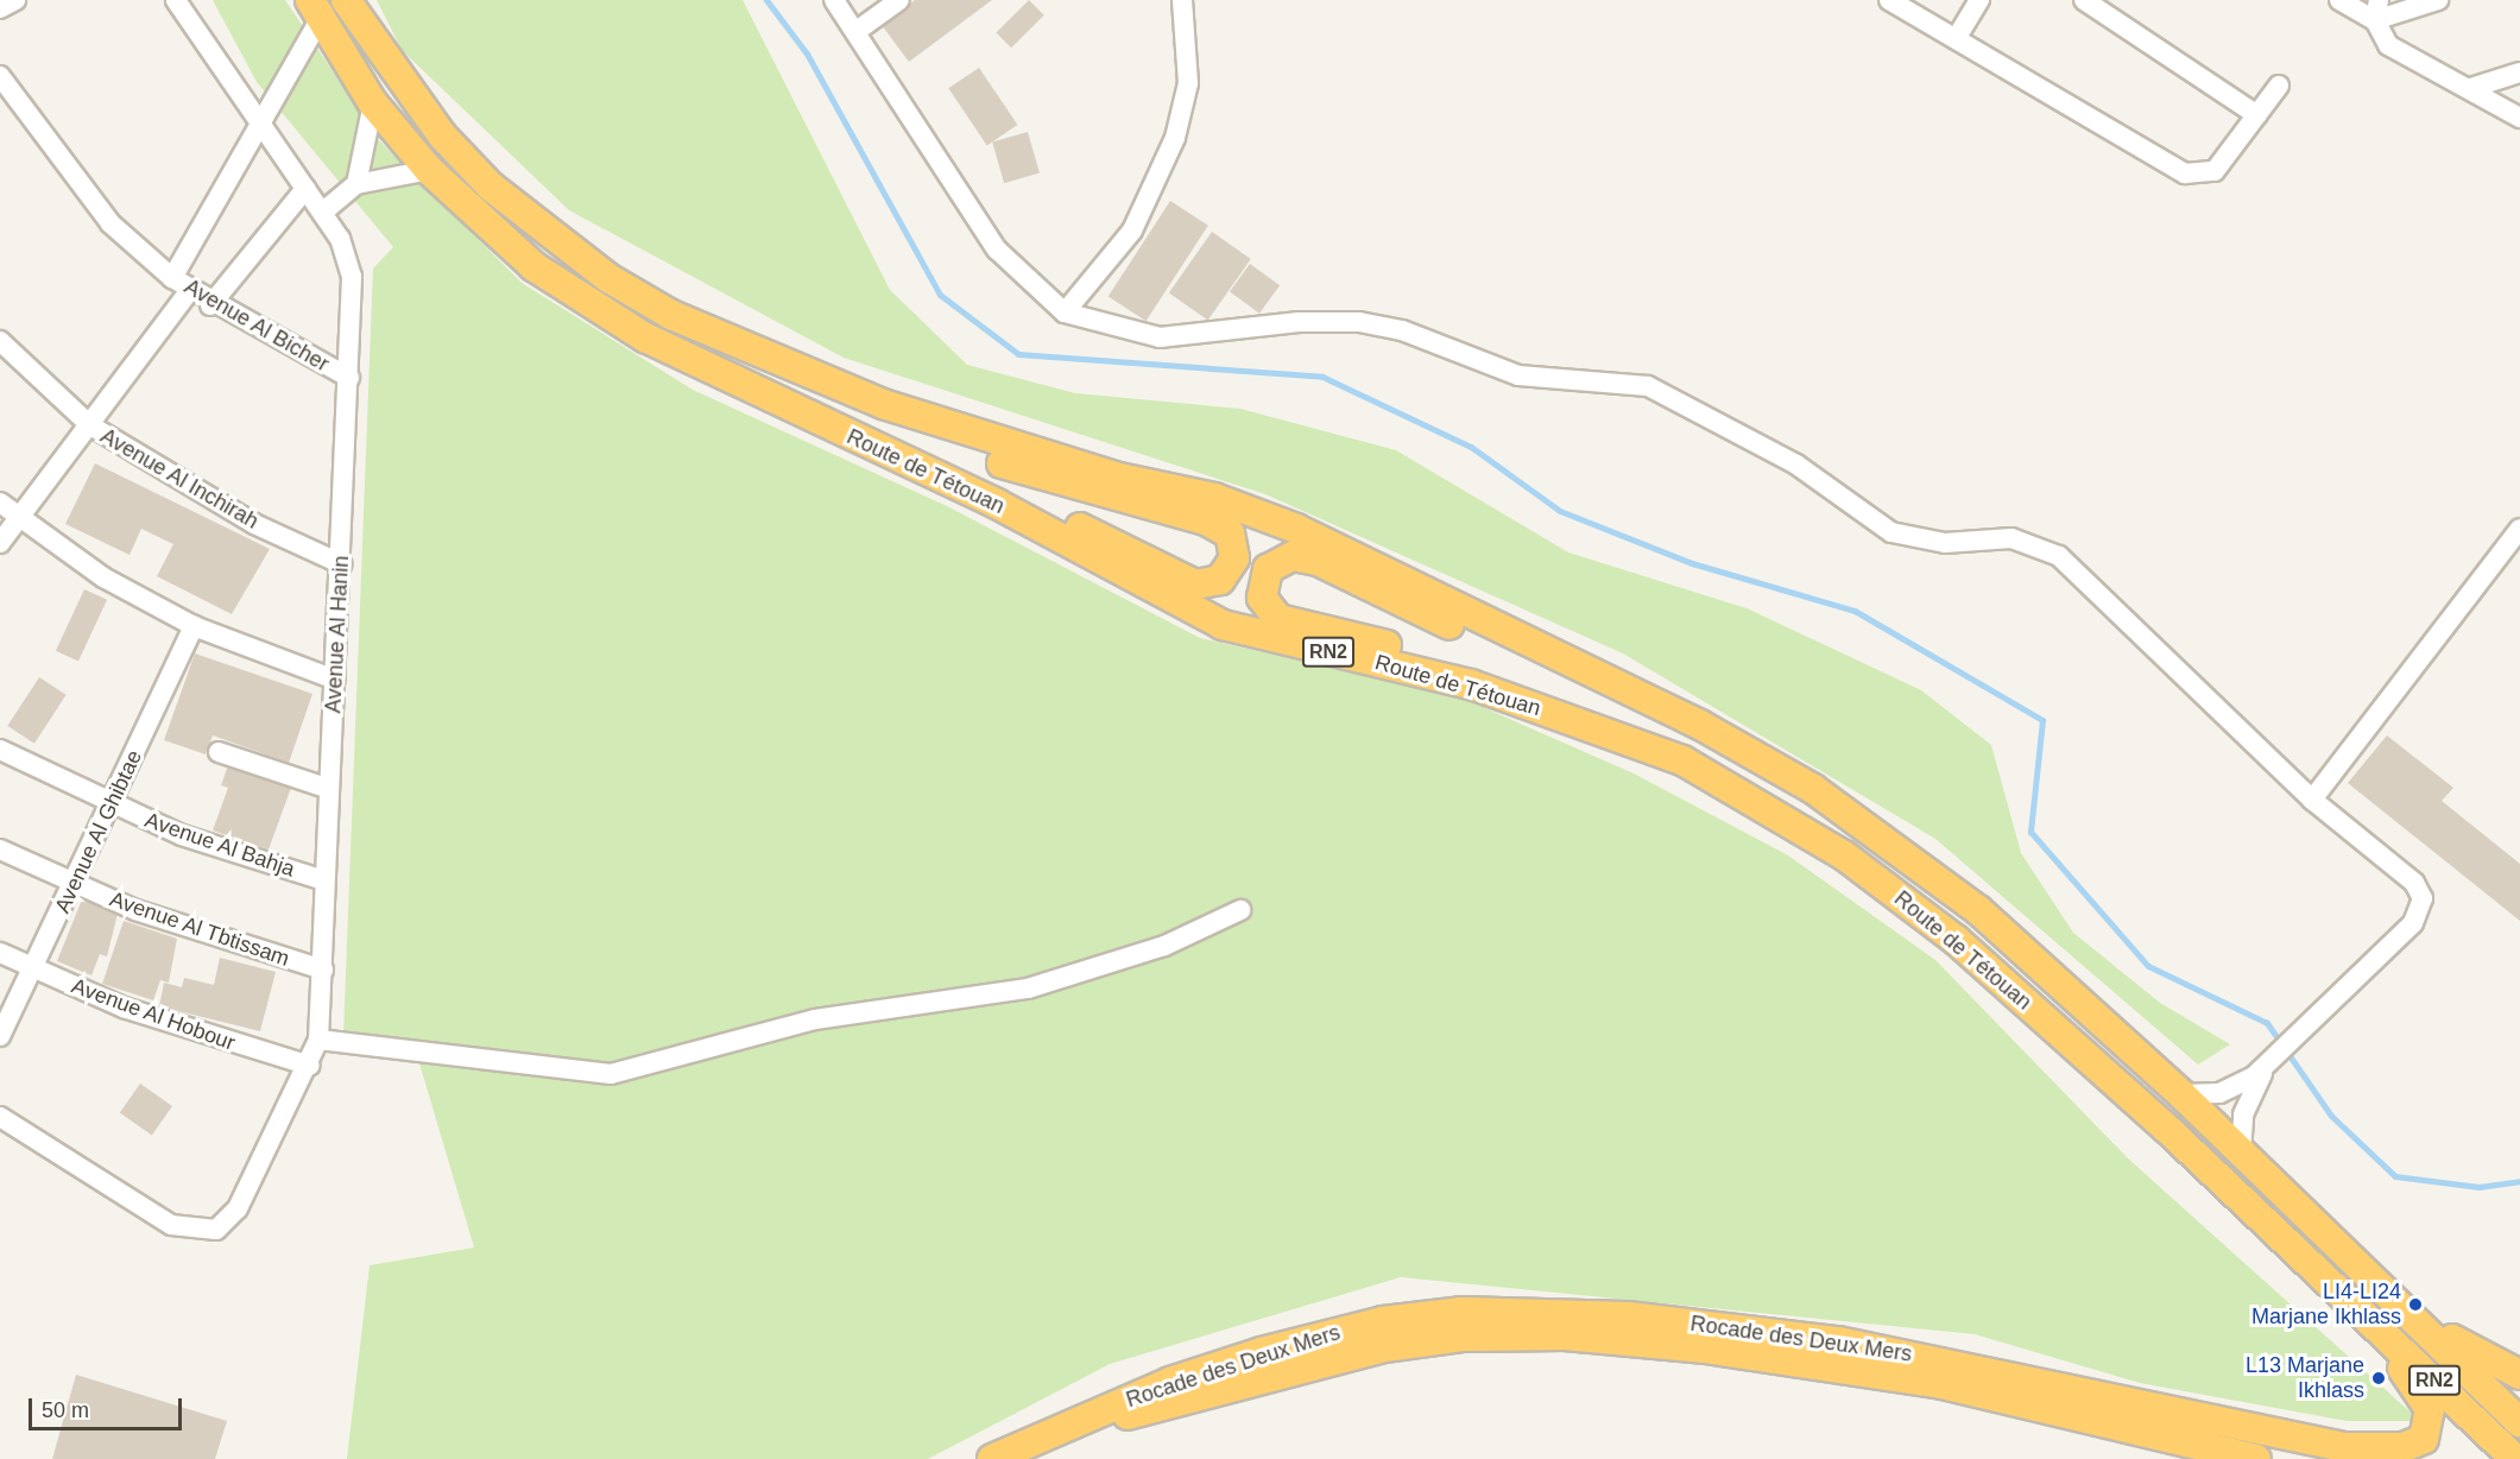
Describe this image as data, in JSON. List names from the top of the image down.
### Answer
{
  "streets": {
    "highway": ["Route de Tétouan", "RN2", "Rocade des Deux Mers"],
    "street": [
      "Avenue Al Bicher",
      "Avenue Al Inchirah",
      "Avenue Al Hanin",
      "Avenue Al Ghibtae",
      "Avenue Al Bahja",
      "Avenue Al Tbtissam",
      "Avenue Al Hobour"
    ]
  },
  "crossings": [
    ["Avenue Al Bicher", "Avenue Al Hanin"],
    ["Route de Tétouan", "Rocade des Deux Mers"],
    ["Avenue Al Inchirah", "Avenue Al Hanin"],
    ["Avenue Al Hanin", "Avenue Al Bahja"],
    ["Avenue Al Hanin", "Avenue Al Tbtissam"],
    ["Avenue Al Hanin", "Avenue Al Hobour"],
    ["Avenue Al Ghibtae", "Avenue Al Bahja"],
    ["Avenue Al Ghibtae", "Avenue Al Tbtissam"],
    ["Avenue Al Ghibtae", "Avenue Al Hobour"]
  ],
  "places": ["LI4-LI24 Marjane Ikhlass", "L13 Marjane Ikhlass"],
  "scale_bar": "50 m"
}
